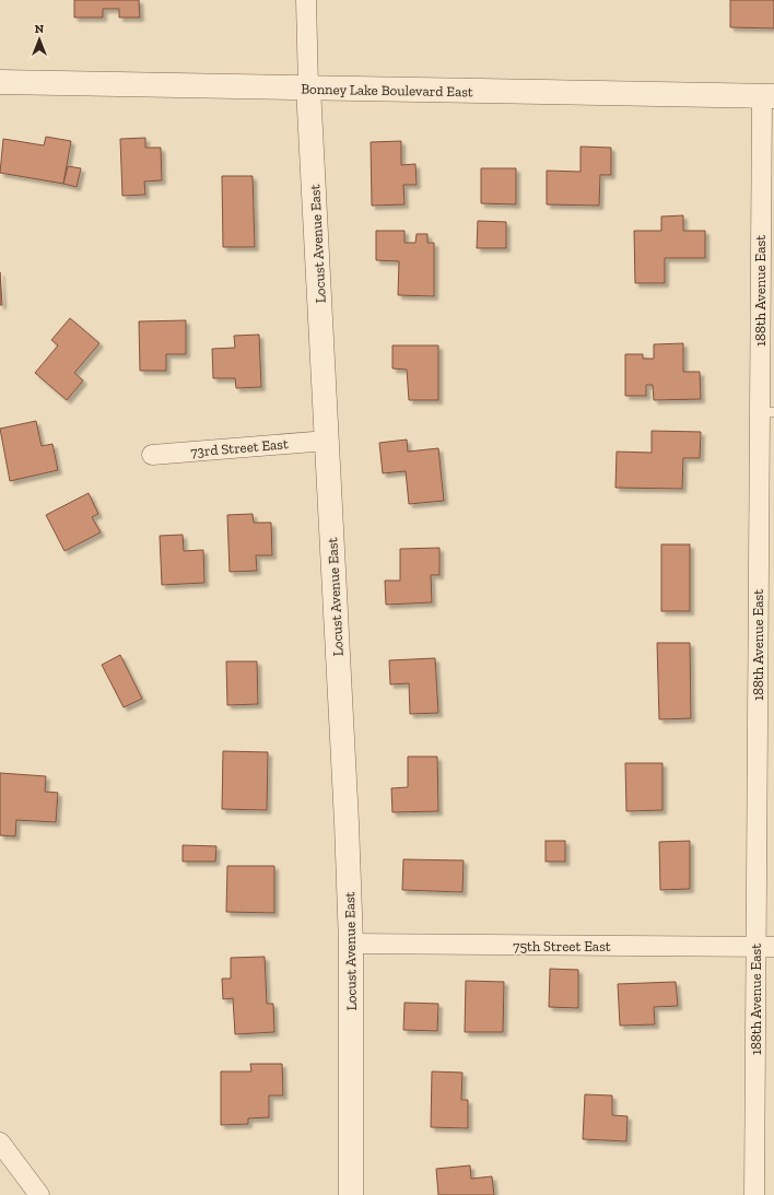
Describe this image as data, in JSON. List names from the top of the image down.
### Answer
{
  "streets": {
    "street": [
      "Bonney Lake Boulevard East",
      "Locust Avenue East",
      "188th Avenue East",
      "73rd Street East",
      "75th Street East"
    ]
  },
  "crossings": [
    ["Bonney Lake Boulevard East", "Locust Avenue East"],
    ["Bonney Lake Boulevard East", "188th Avenue East"],
    ["Locust Avenue East", "73rd Street East"],
    ["Locust Avenue East", "75th Street East"],
    ["188th Avenue East", "75th Street East"]
  ],
  "north": "top"
}
